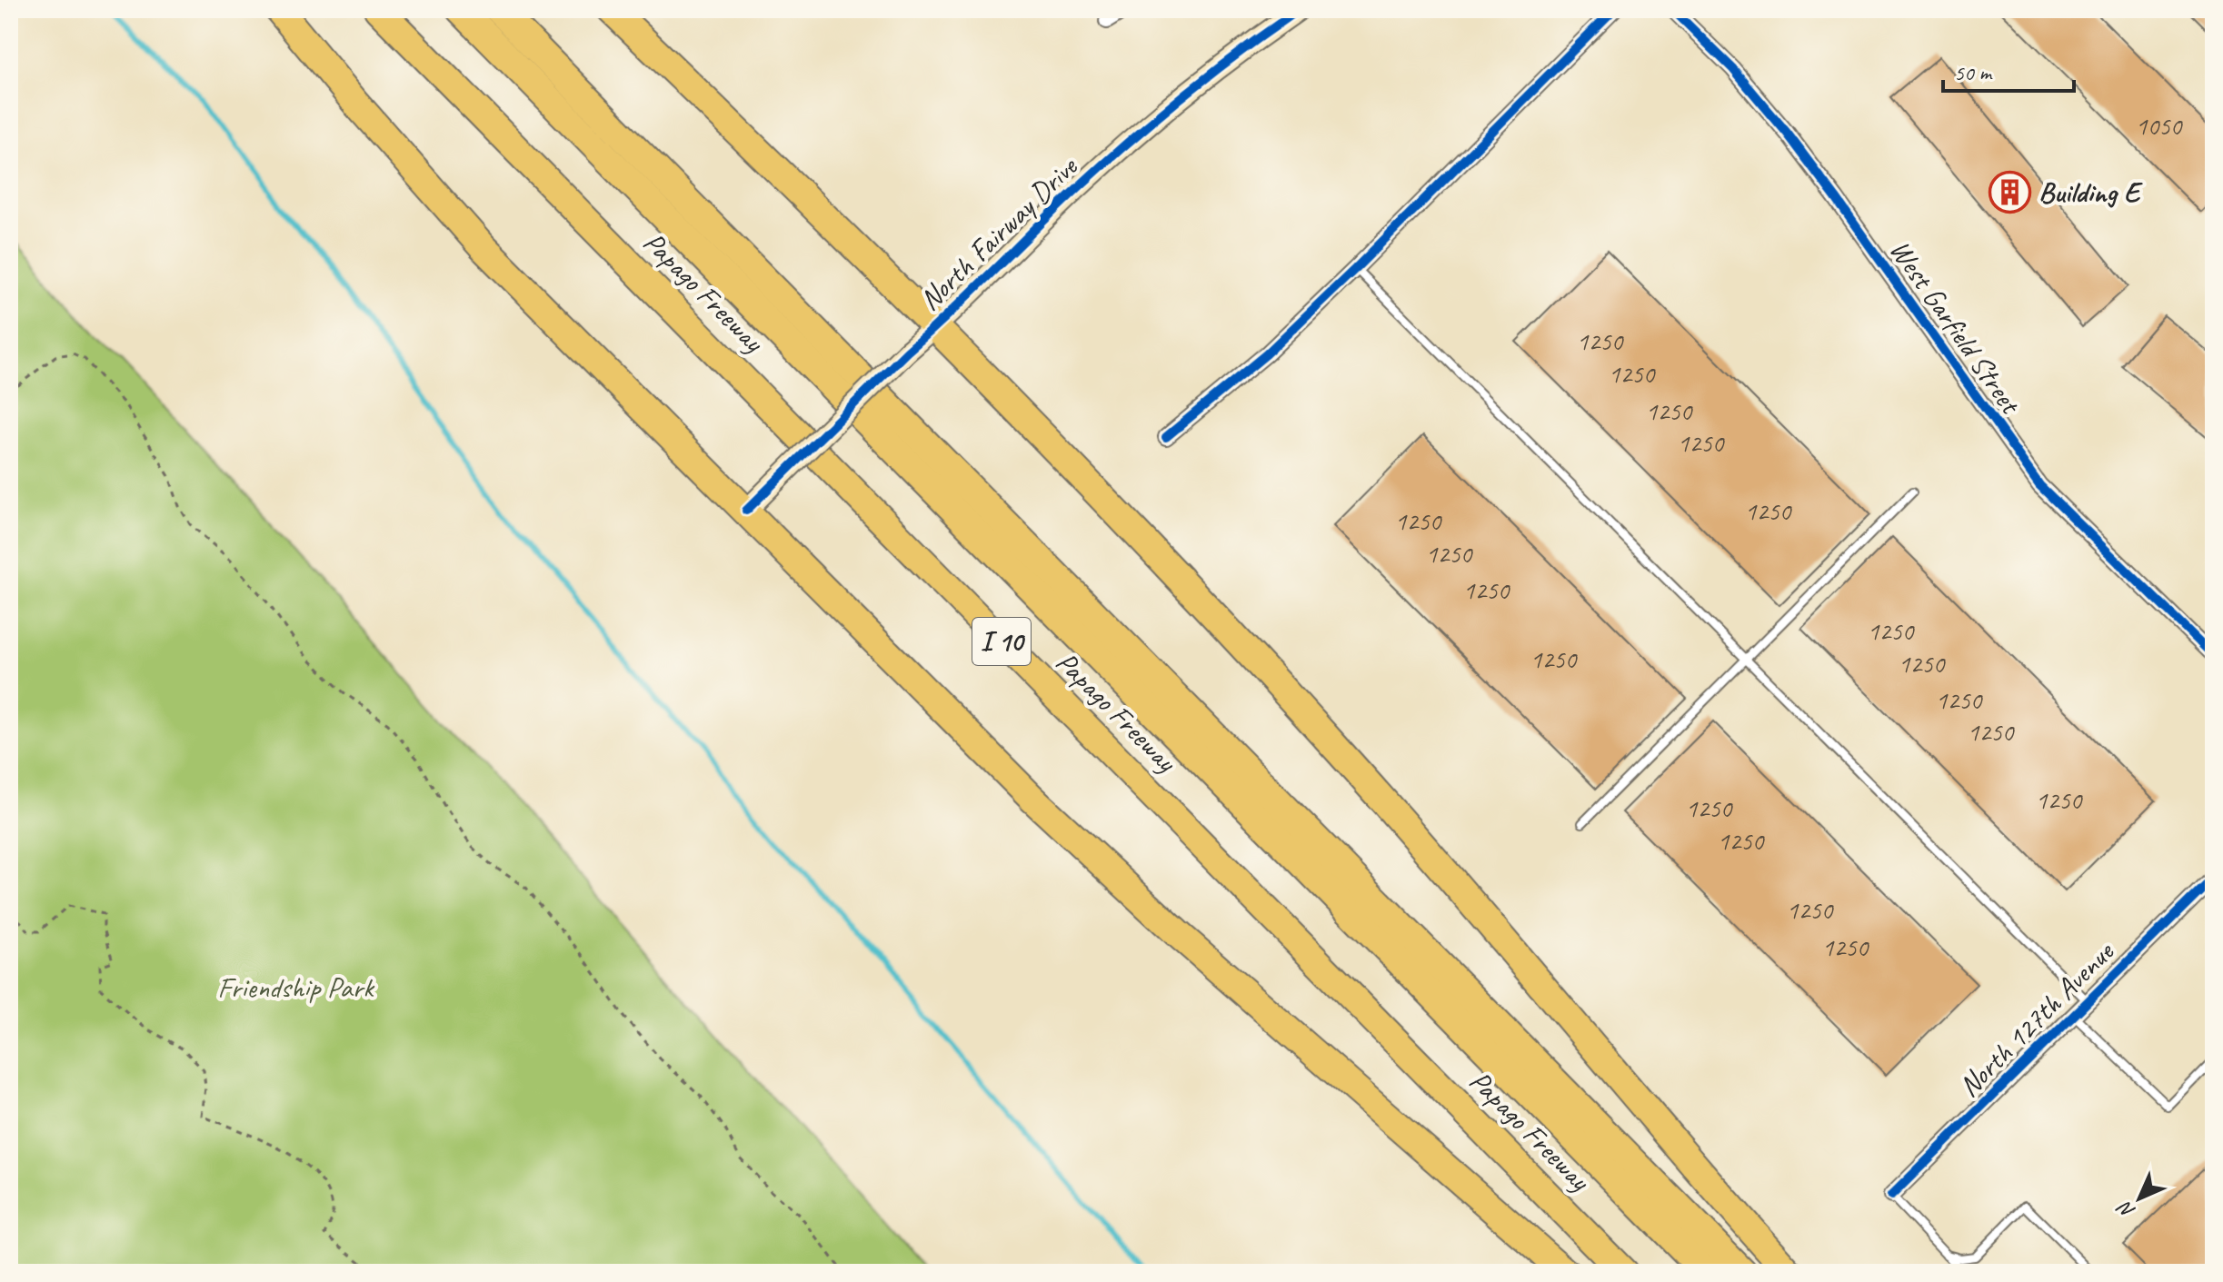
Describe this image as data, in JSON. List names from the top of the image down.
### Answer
{
  "streets": {
    "highway": ["Papago Freeway", "I 10"],
    "street": ["North Fairway Drive", "West Garfield Street", "North 127th Avenue"]
  },
  "parks": ["Friendship Park"],
  "places": {
    "building": ["Building E"]
  },
  "house_numbers": [
    "1050",
    "1250",
    "1250",
    "1250",
    "1250",
    "1250",
    "1250",
    "1250",
    "1250",
    "1250",
    "1250",
    "1250",
    "1250",
    "1250",
    "1250",
    "1250",
    "1250",
    "1250",
    "1250"
  ],
  "scale_bar": "50 m",
  "north": "bottom left"
}
